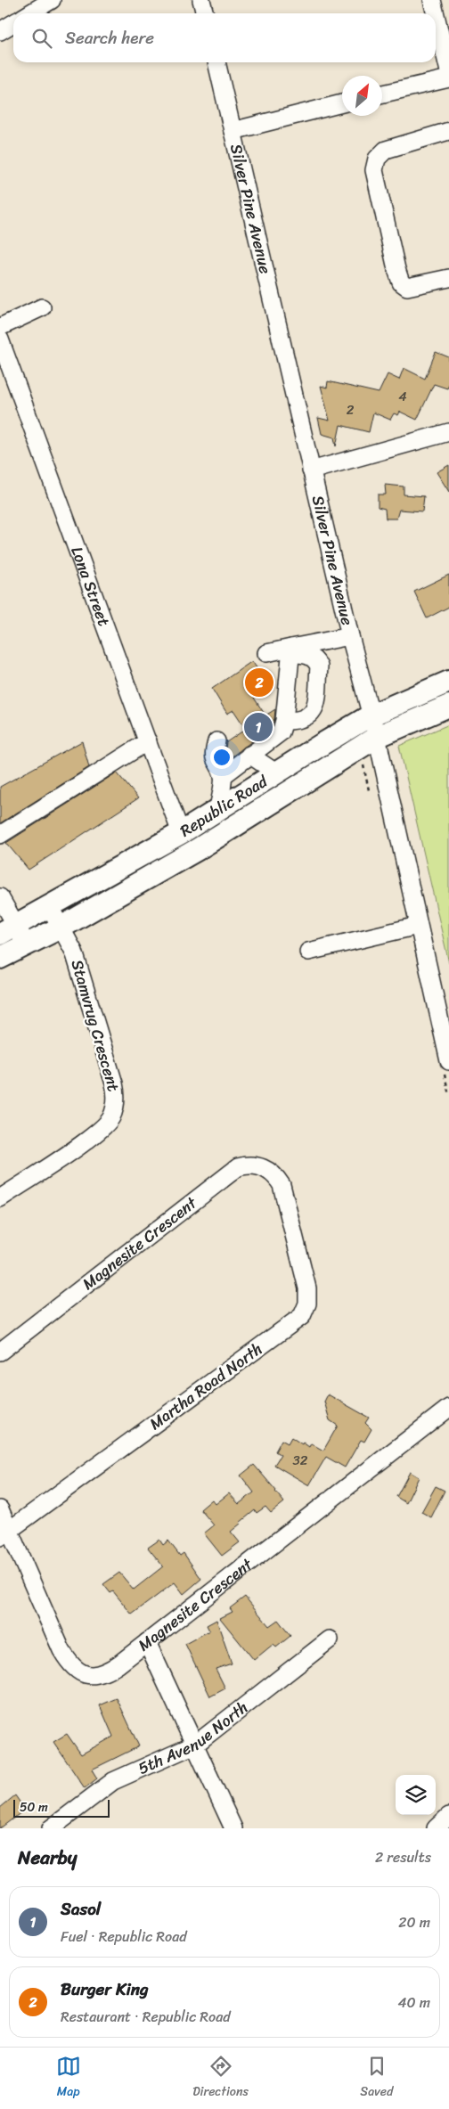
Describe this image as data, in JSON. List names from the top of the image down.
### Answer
{
  "streets": {
    "main road": ["Republic Road"],
    "street": [
      "Silver Pine Avenue",
      "Lona Street",
      "Stamvrug Crescent",
      "Magnesite Crescent",
      "Martha Road North",
      "5th Avenue North"
    ]
  },
  "crossings": [
    ["Silver Pine Avenue", "Republic Road"],
    ["Lona Street", "Republic Road"],
    ["Republic Road", "Stamvrug Crescent"],
    ["Magnesite Crescent", "Martha Road North"]
  ],
  "house_numbers": ["4", "2", "32"],
  "scale_bar": "50 m",
  "north": "top right",
  "page": {
    "search": "Search here",
    "pins": ["2", "1"],
    "scale": "50 m",
    "heading": ["Nearby", "2 results"],
    "list": [
      {
        "mark": "1",
        "name": "Sasol",
        "note": "Fuel · Republic Road",
        "value": "20 m"
      },
      {
        "mark": "2",
        "name": "Burger King",
        "note": "Restaurant · Republic Road",
        "value": "40 m"
      }
    ],
    "nav": ["Map", "Directions", "Saved"]
  }
}
